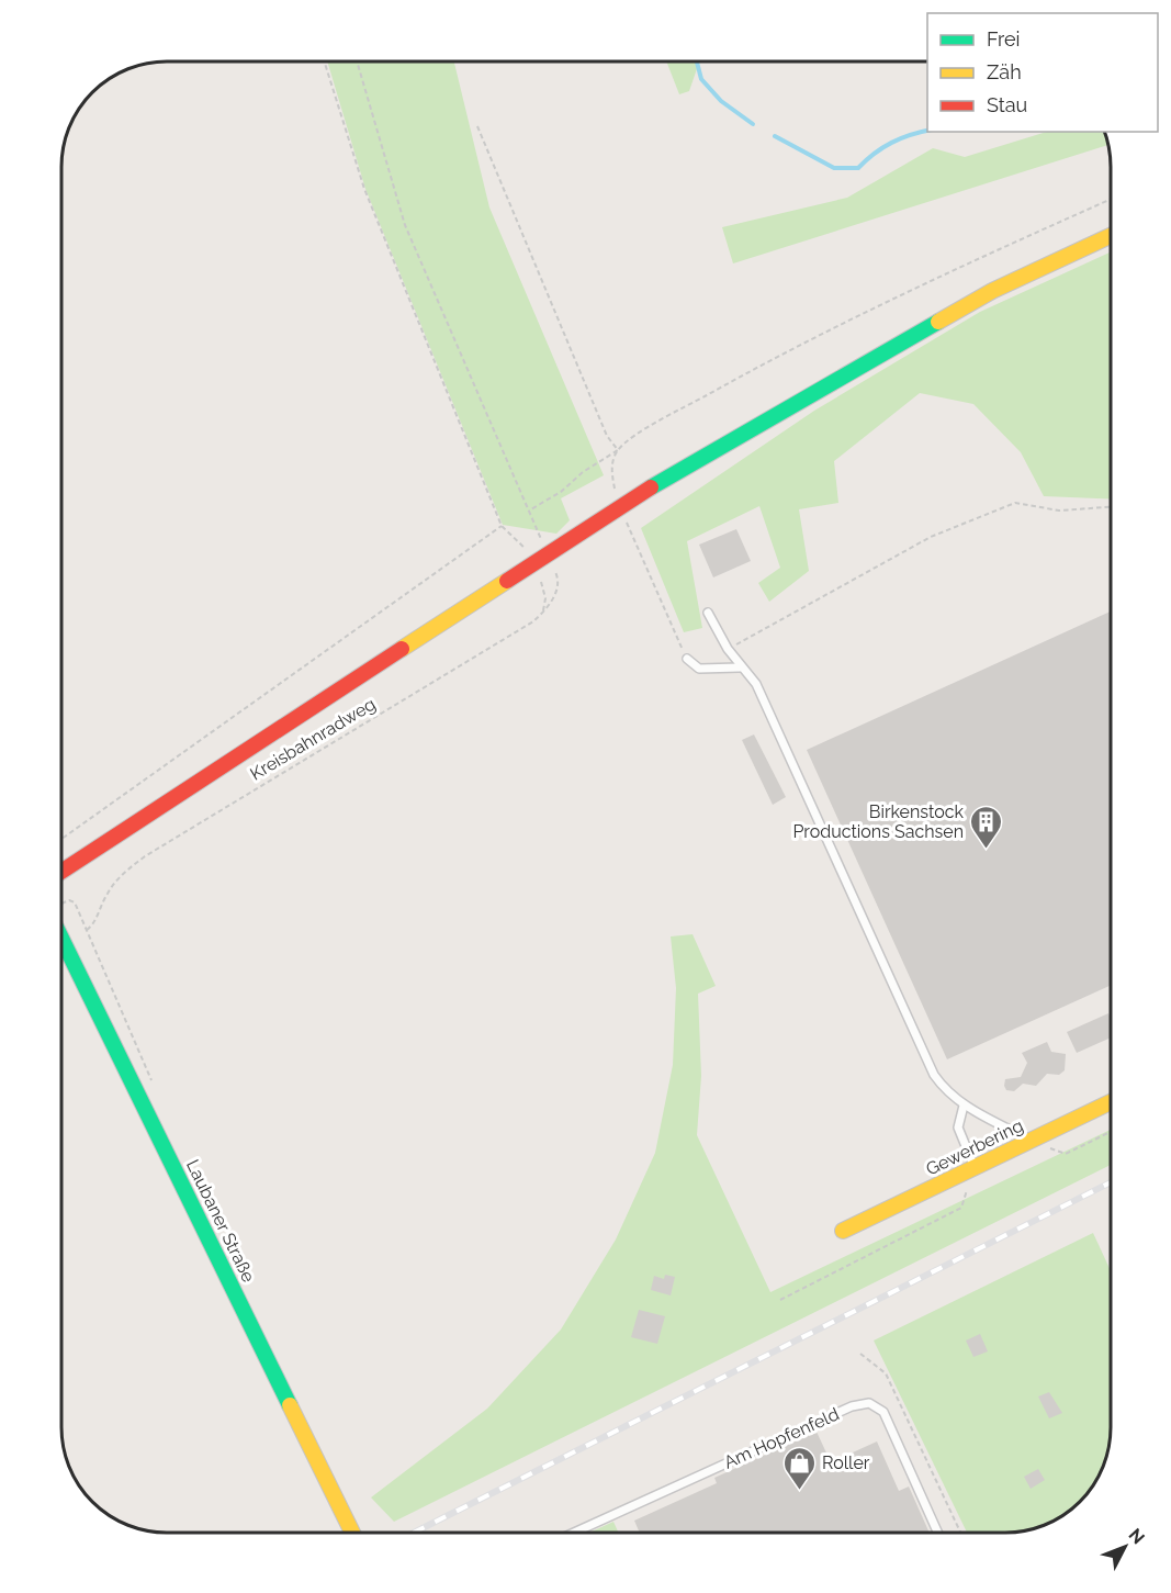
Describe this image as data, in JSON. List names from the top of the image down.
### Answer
{
  "streets": {
    "main road": ["Gewerbering", "Laubaner Straße"],
    "lane": ["Am Hopfenfeld"],
    "path": ["Kreisbahnradweg"]
  },
  "places": {
    "building": ["Birkenstock Productions Sachsen"],
    "shop": ["Roller"]
  },
  "legend": ["Frei", "Zäh", "Stau"],
  "north": "top right"
}
